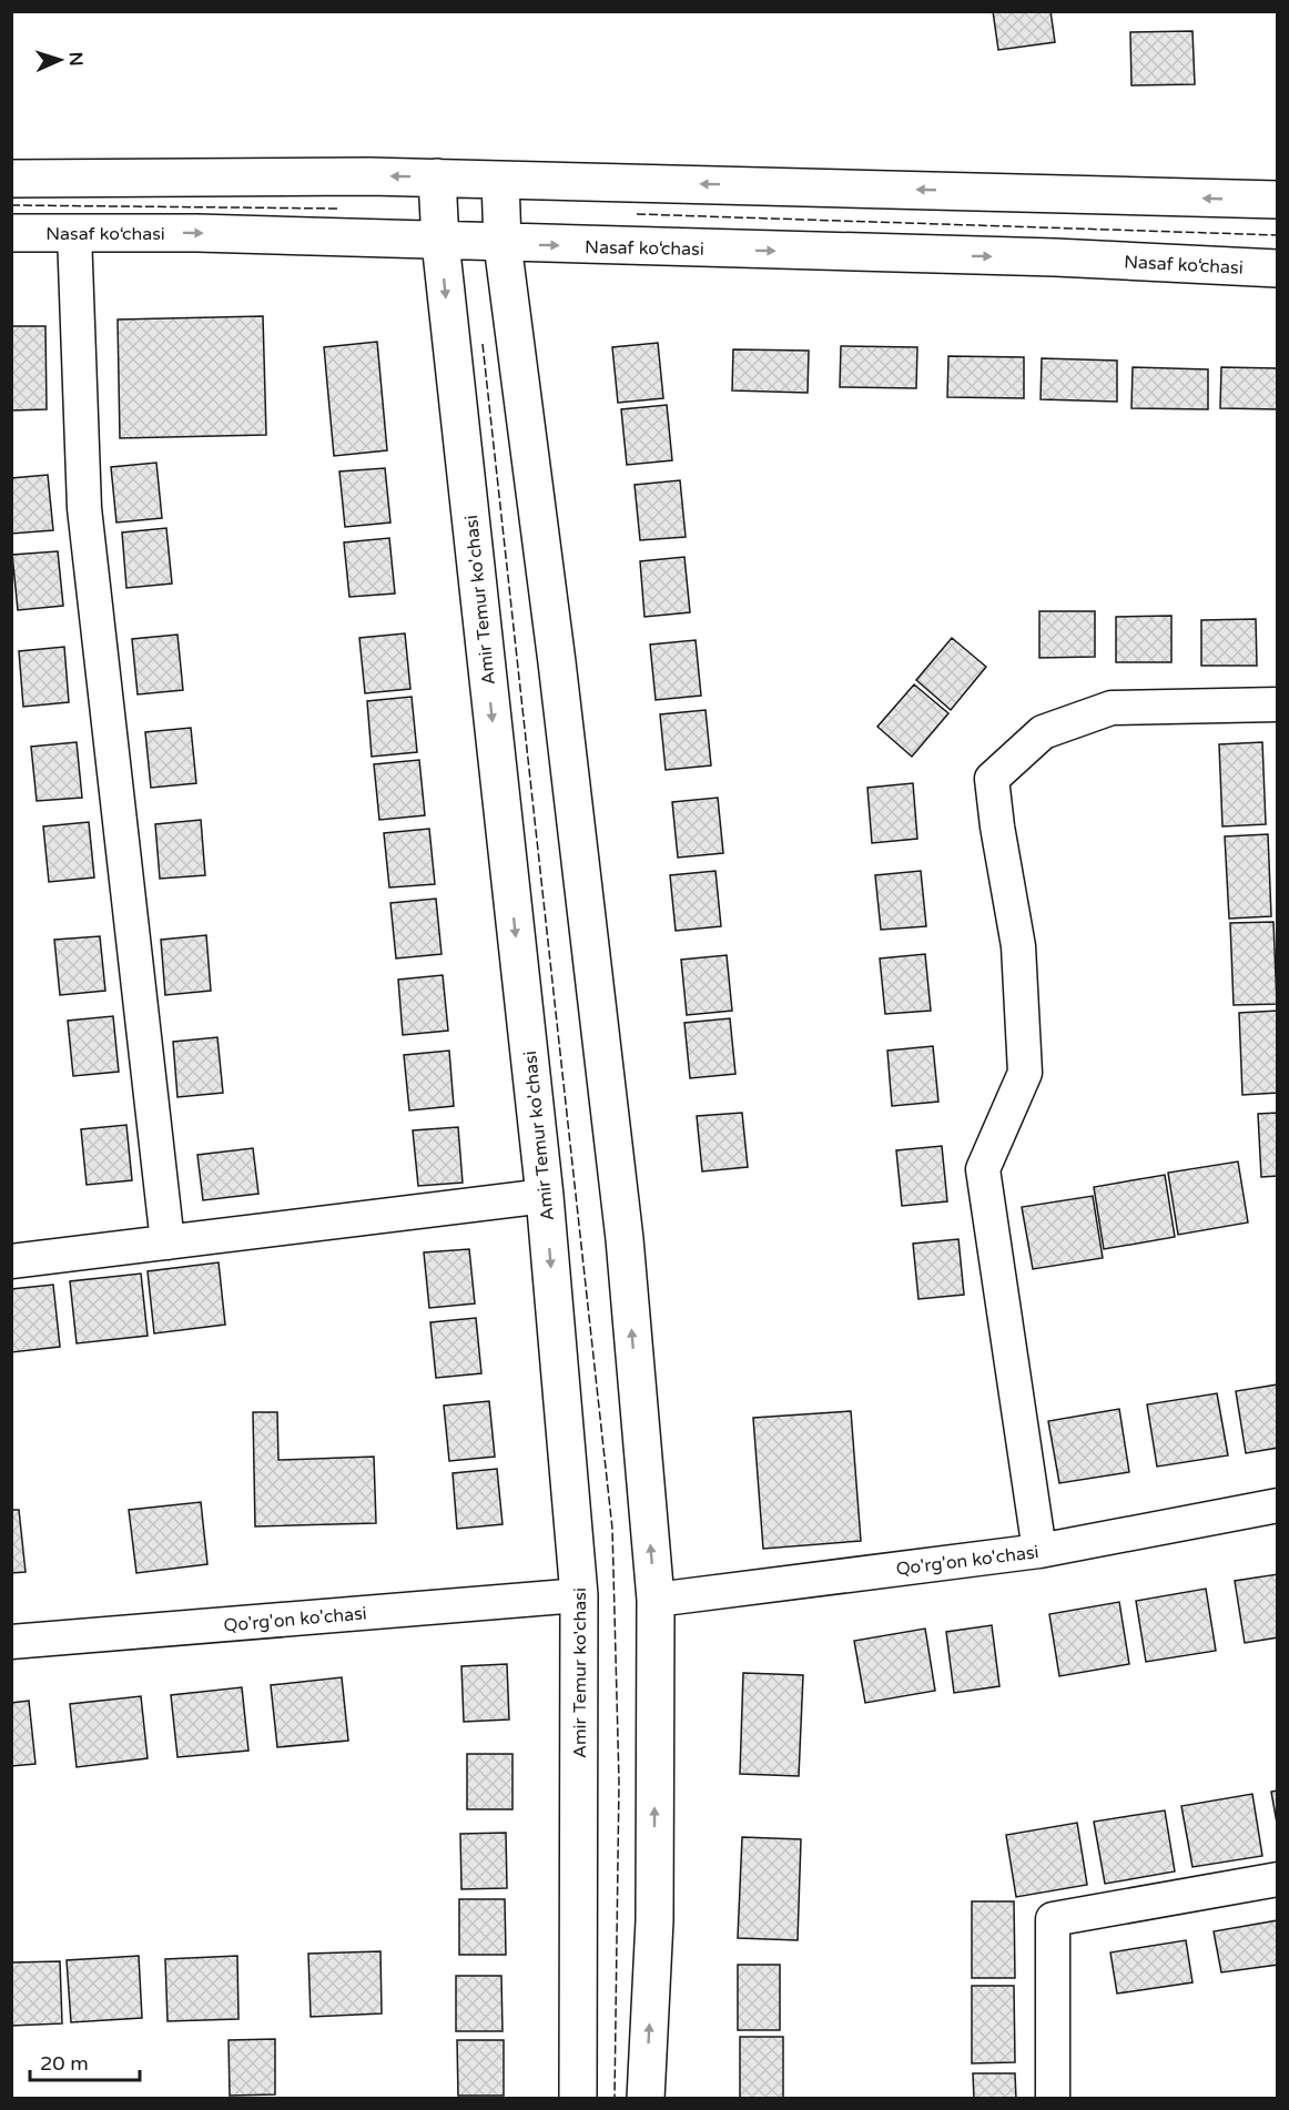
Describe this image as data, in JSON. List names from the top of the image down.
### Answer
{
  "streets": {
    "main road": ["Nasaf ko‘chasi", "Amir Temur ko'chasi"],
    "street": ["Qo'rg'on ko'chasi"]
  },
  "crossings": [
    ["Nasaf ko‘chasi", "Amir Temur ko'chasi"],
    ["Amir Temur ko'chasi", "Qo'rg'on ko'chasi"]
  ],
  "scale_bar": "20 m",
  "north": "right"
}
